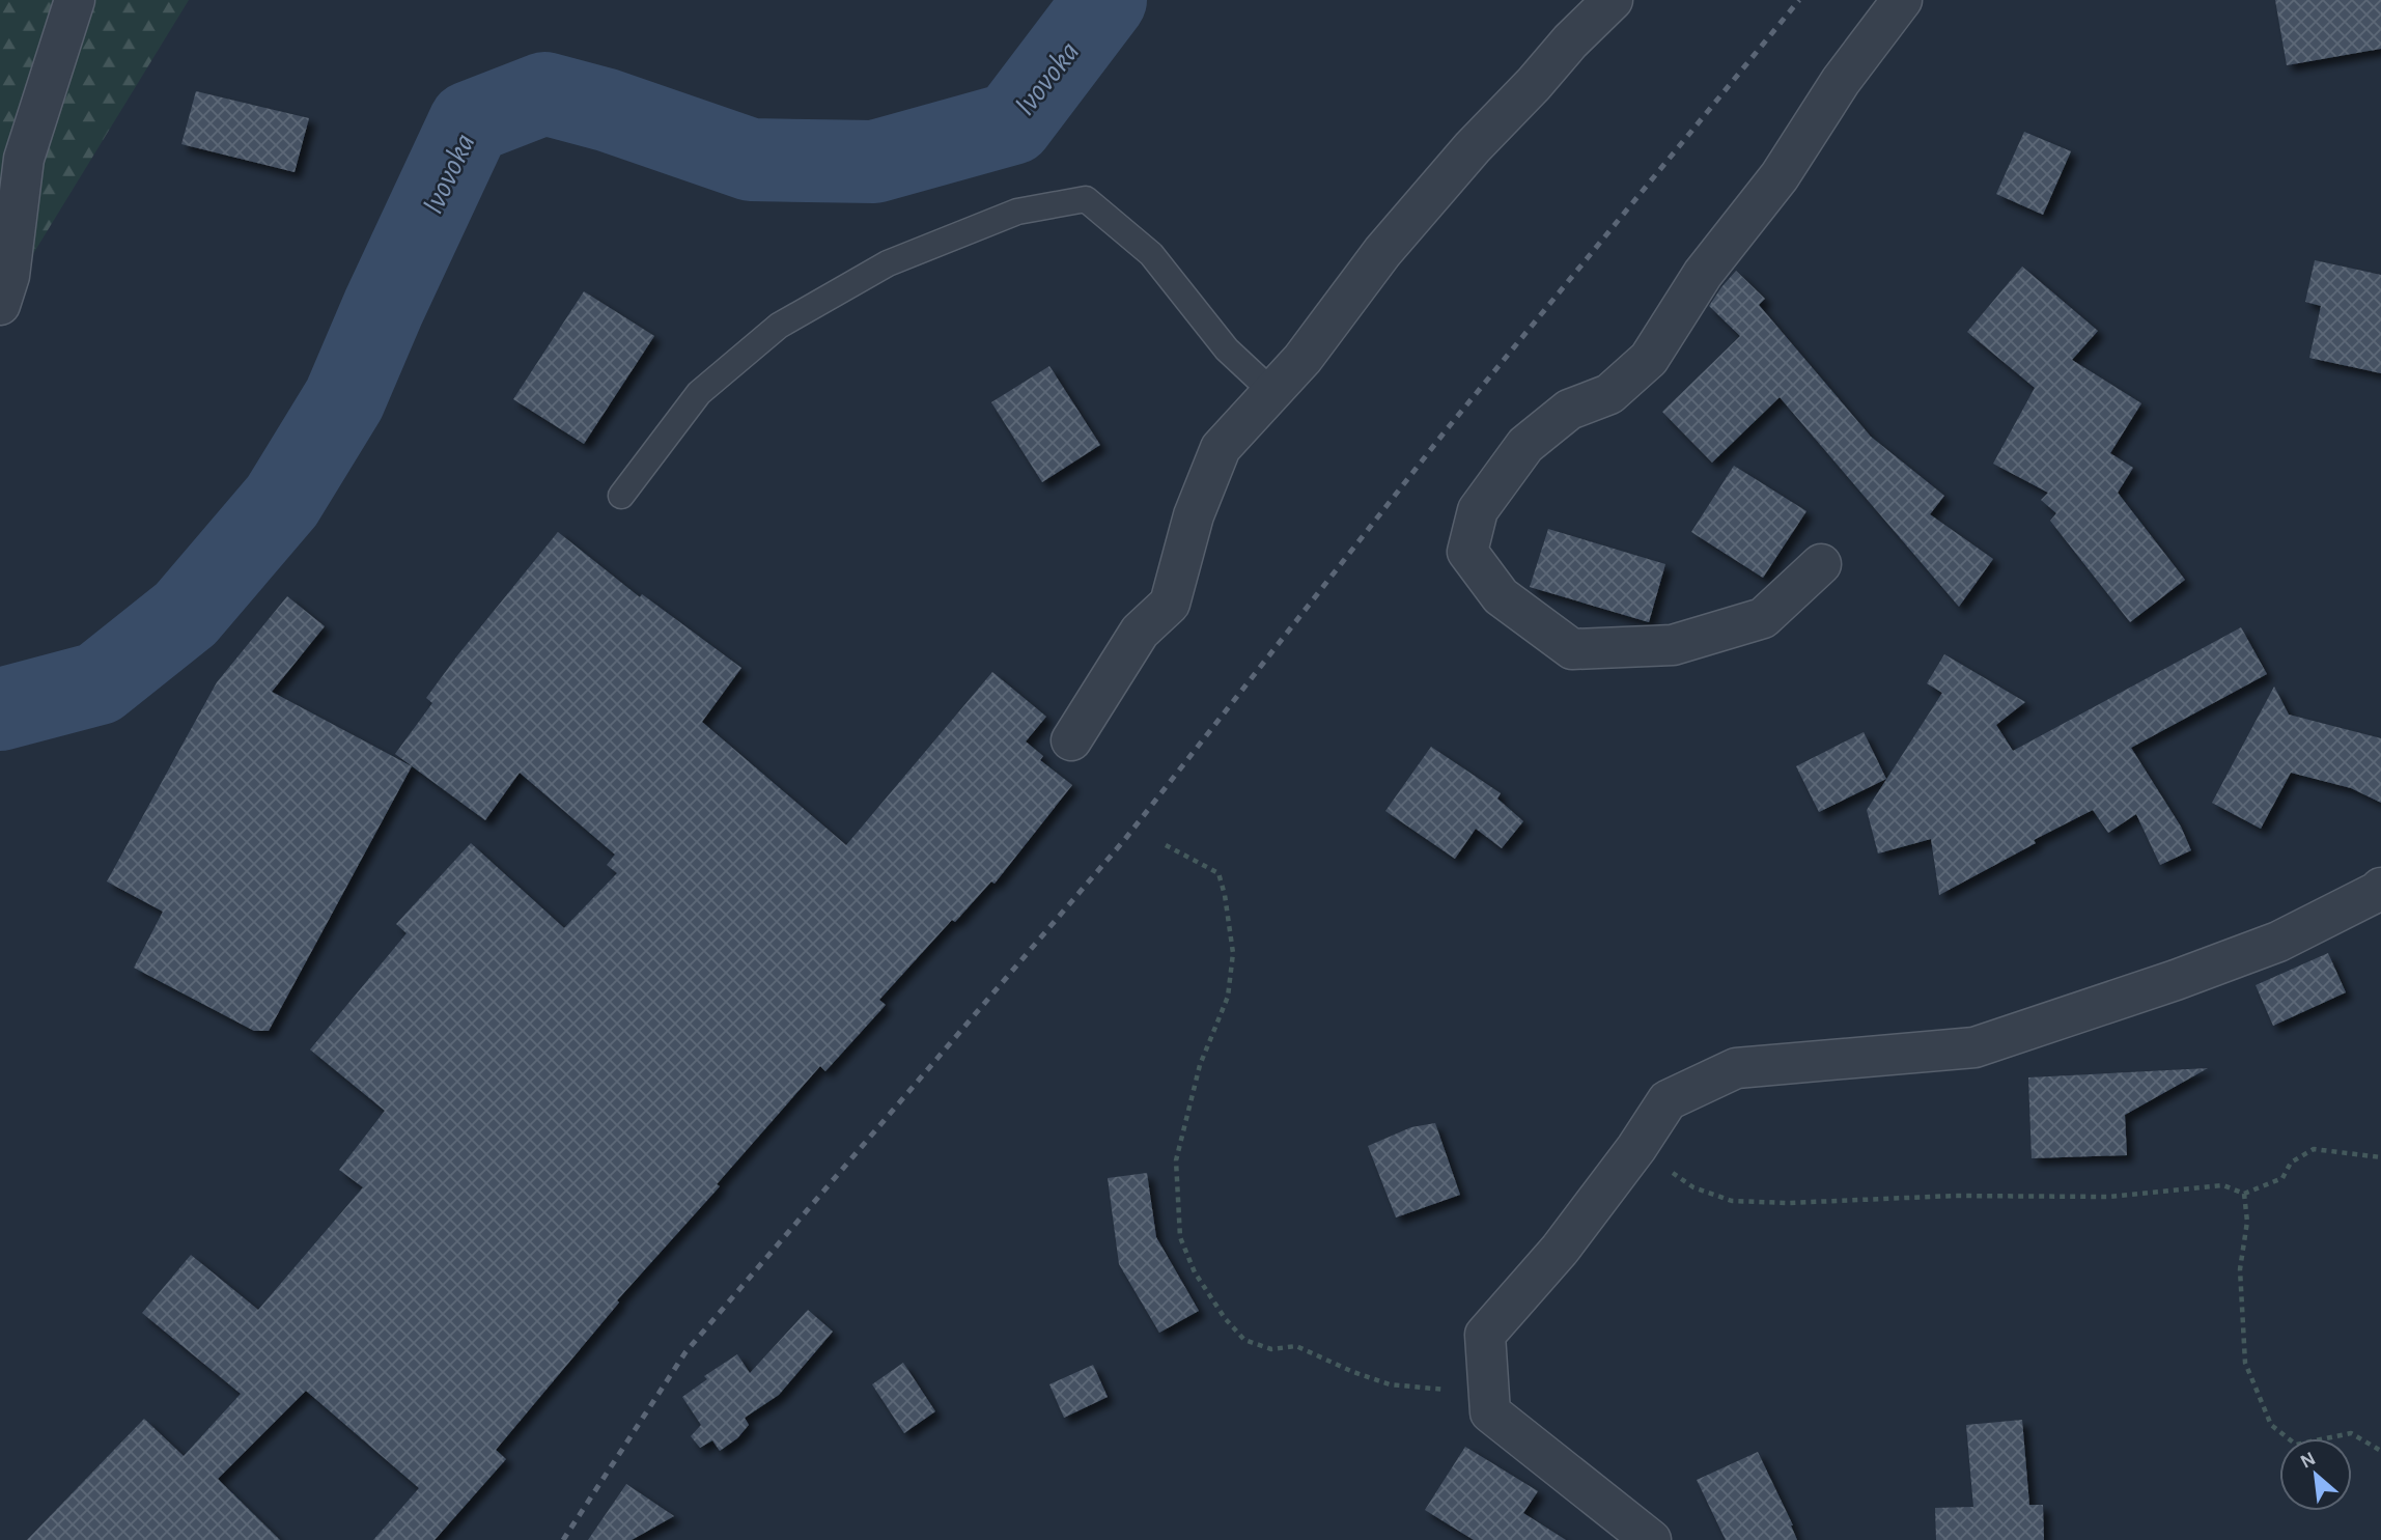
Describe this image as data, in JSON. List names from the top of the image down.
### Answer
{
  "water": ["Ivovoka"],
  "north": "top left"
}
